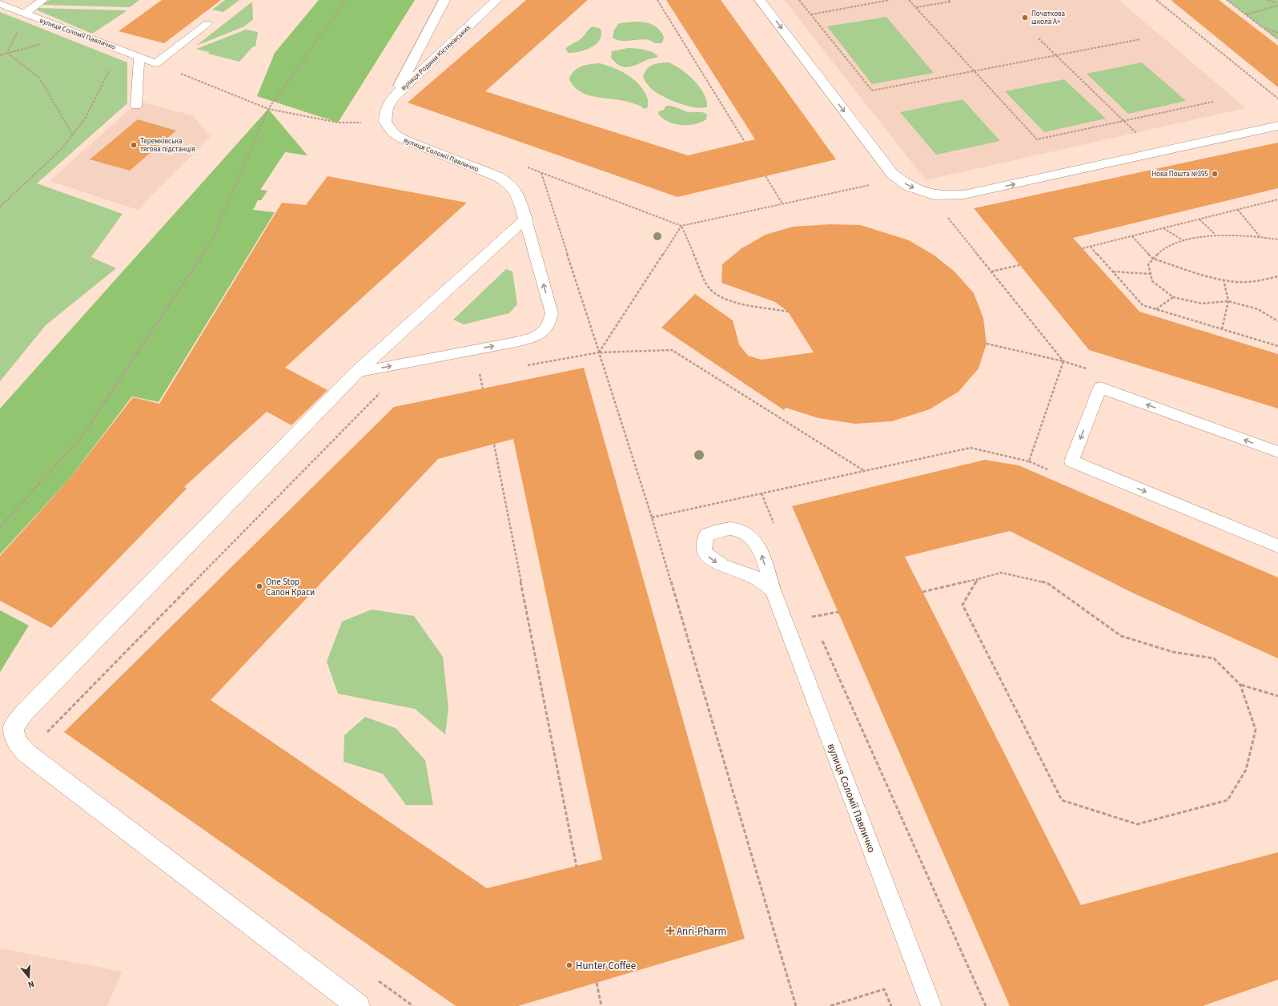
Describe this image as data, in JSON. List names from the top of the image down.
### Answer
{
  "streets": {
    "street": ["вулиця Соломії Павличко", "вулиця Родини Кістяківських"]
  },
  "crossings": [
    ["вулиця Соломії Павличко", "вулиця Родини Кістяківських"]
  ],
  "places": {
    "other": [
      "Початкова школа А+",
      "Теремківська тягова підстанція",
      "Нова Пошта №395",
      "One Stop Салон Краси",
      "Hunter Coffee"
    ],
    "health": ["Anri-Pharm"]
  },
  "north": "bottom"
}
